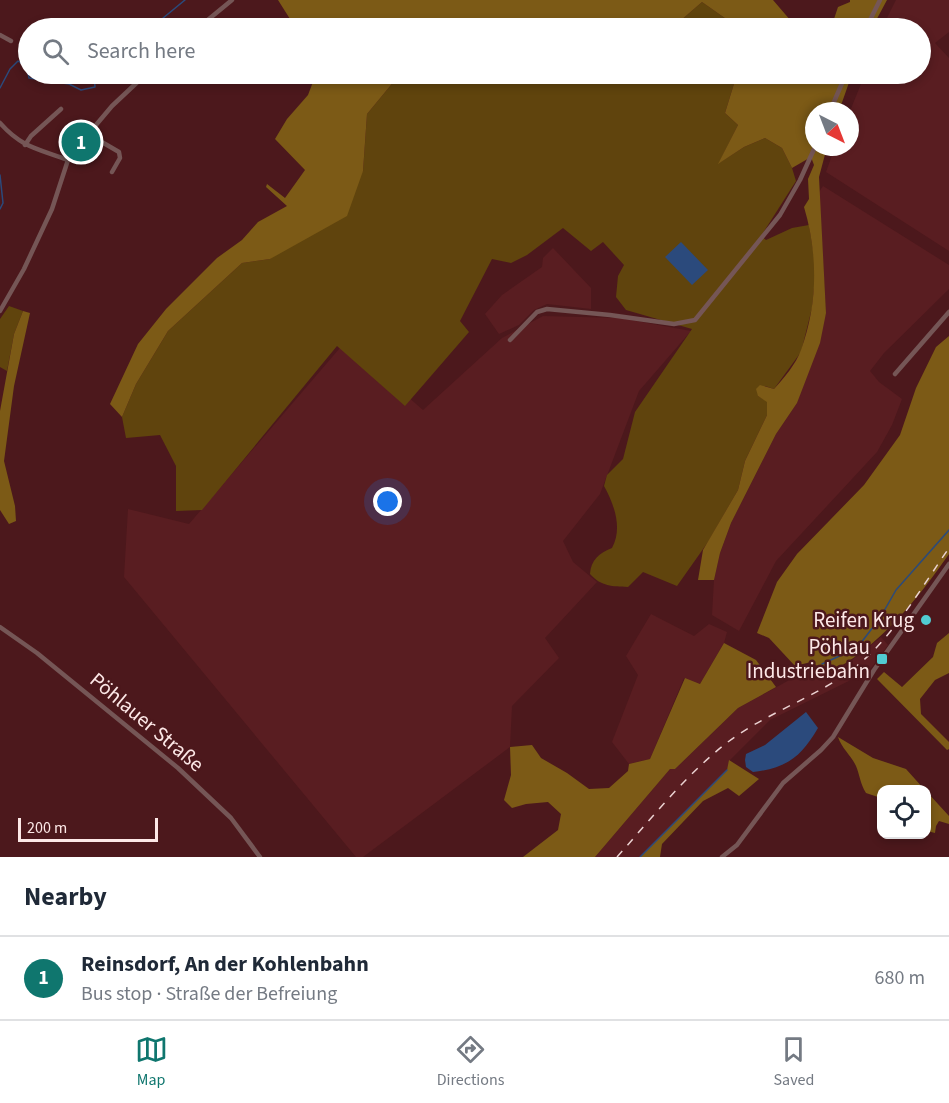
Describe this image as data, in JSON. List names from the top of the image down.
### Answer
{
  "streets": {
    "street": ["Pöhlauer Straße"]
  },
  "places": {
    "other": ["Reifen Krug"],
    "transit": ["Pöhlau Industriebahn"]
  },
  "scale_bar": "200 m",
  "north": "bottom right",
  "page": {
    "search": "Search here",
    "pins": "1",
    "scale": "200 m",
    "heading": "Nearby",
    "list": [
      {
        "mark": "1",
        "name": "Reinsdorf, An der Kohlenbahn",
        "note": "Bus stop · Straße der Befreiung",
        "value": "680 m"
      }
    ],
    "nav": ["Map", "Directions", "Saved"]
  }
}
